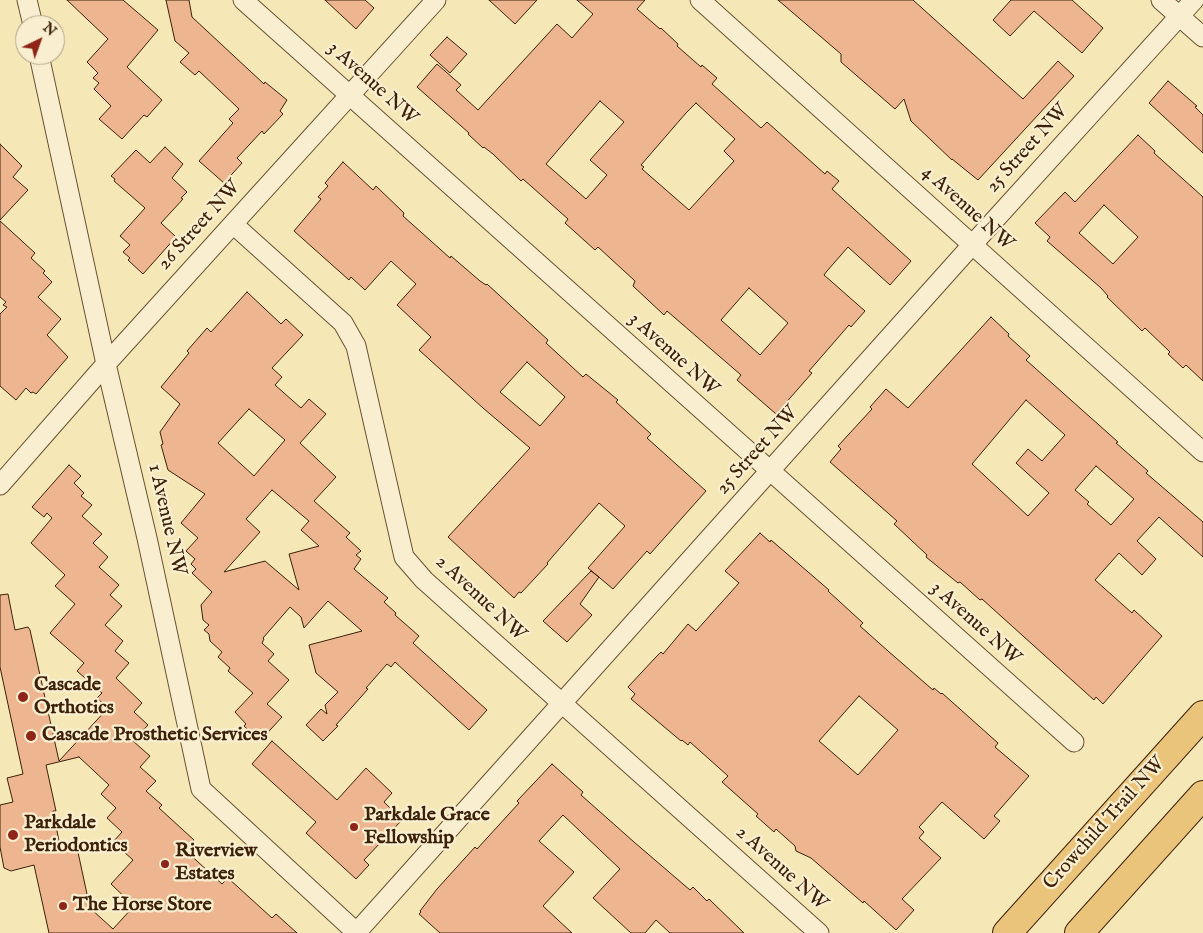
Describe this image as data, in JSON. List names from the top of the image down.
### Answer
{
  "streets": {
    "highway": ["Crowchild Trail NW"],
    "street": [
      "3 Avenue NW",
      "25 Street NW",
      "4 Avenue NW",
      "26 Street NW",
      "1 Avenue NW",
      "2 Avenue NW"
    ]
  },
  "crossings": [
    ["3 Avenue NW", "25 Street NW"],
    ["3 Avenue NW", "26 Street NW"],
    ["25 Street NW", "4 Avenue NW"],
    ["25 Street NW", "1 Avenue NW"],
    ["25 Street NW", "2 Avenue NW"],
    ["26 Street NW", "1 Avenue NW"],
    ["26 Street NW", "2 Avenue NW"]
  ],
  "places": [
    "Cascade Orthotics",
    "Cascade Prosthetic Services",
    "Parkdale Grace Fellowship",
    "Parkdale Periodontics",
    "Riverview Estates",
    "The Horse Store"
  ],
  "north": "top right"
}
